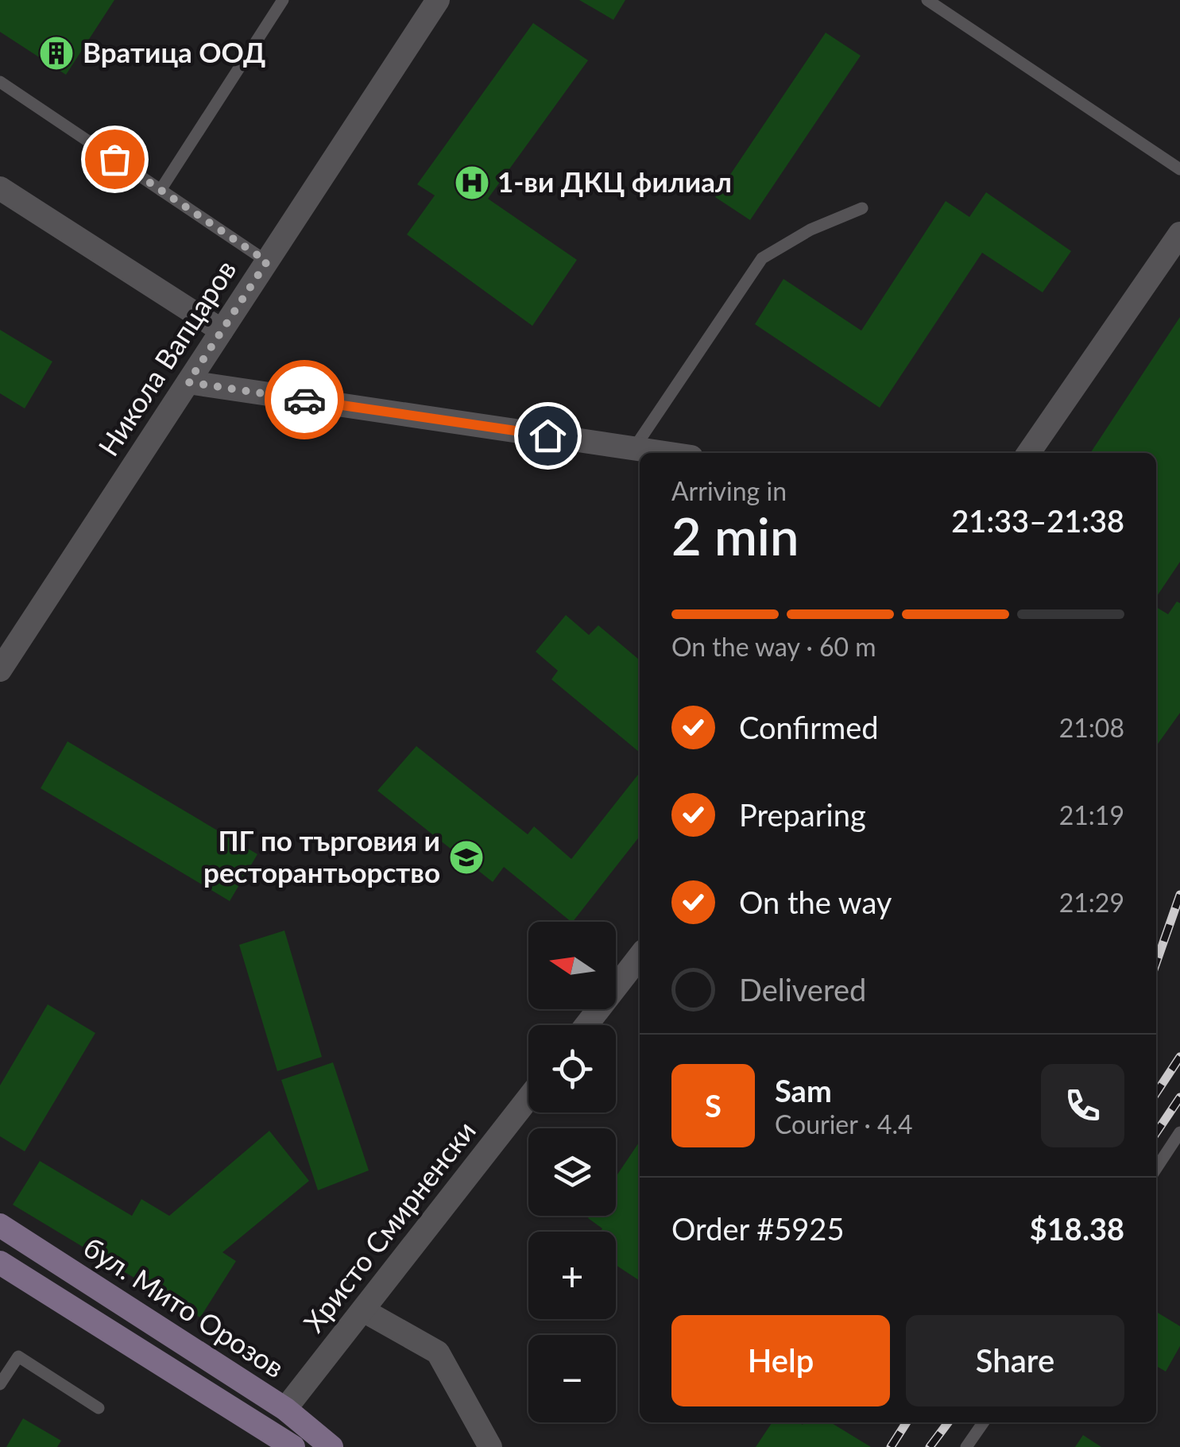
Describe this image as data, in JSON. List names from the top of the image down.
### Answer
{
  "streets": {
    "main road": ["бул. Мито Орозов"],
    "street": ["Никола Вапцаров", "Христо Смирненски"]
  },
  "crossings": [
    ["Христо Смирненски", "бул. Мито Орозов"]
  ],
  "places": {
    "building": ["Вратица ООД"],
    "hospital": ["1-ви ДКЦ филиал"],
    "school or university": ["ПГ по търговия и ресторантьорство"]
  },
  "north": "left",
  "page": {
    "heading": ["2 min", "Arriving in", "21:33–21:38"],
    "panel": [
      "Sam",
      "Courier · 4.4",
      "Order #5925",
      "$18.38"
    ],
    "bar": "On the way · 60 m",
    "list": [
      ["Confirmed", "21:08"],
      ["Preparing", "21:19"],
      ["On the way", "21:29"],
      "Delivered"
    ],
    "map_buttons": ["+", "−"],
    "round": "S",
    "buttons": ["Help", "Share"]
  }
}
